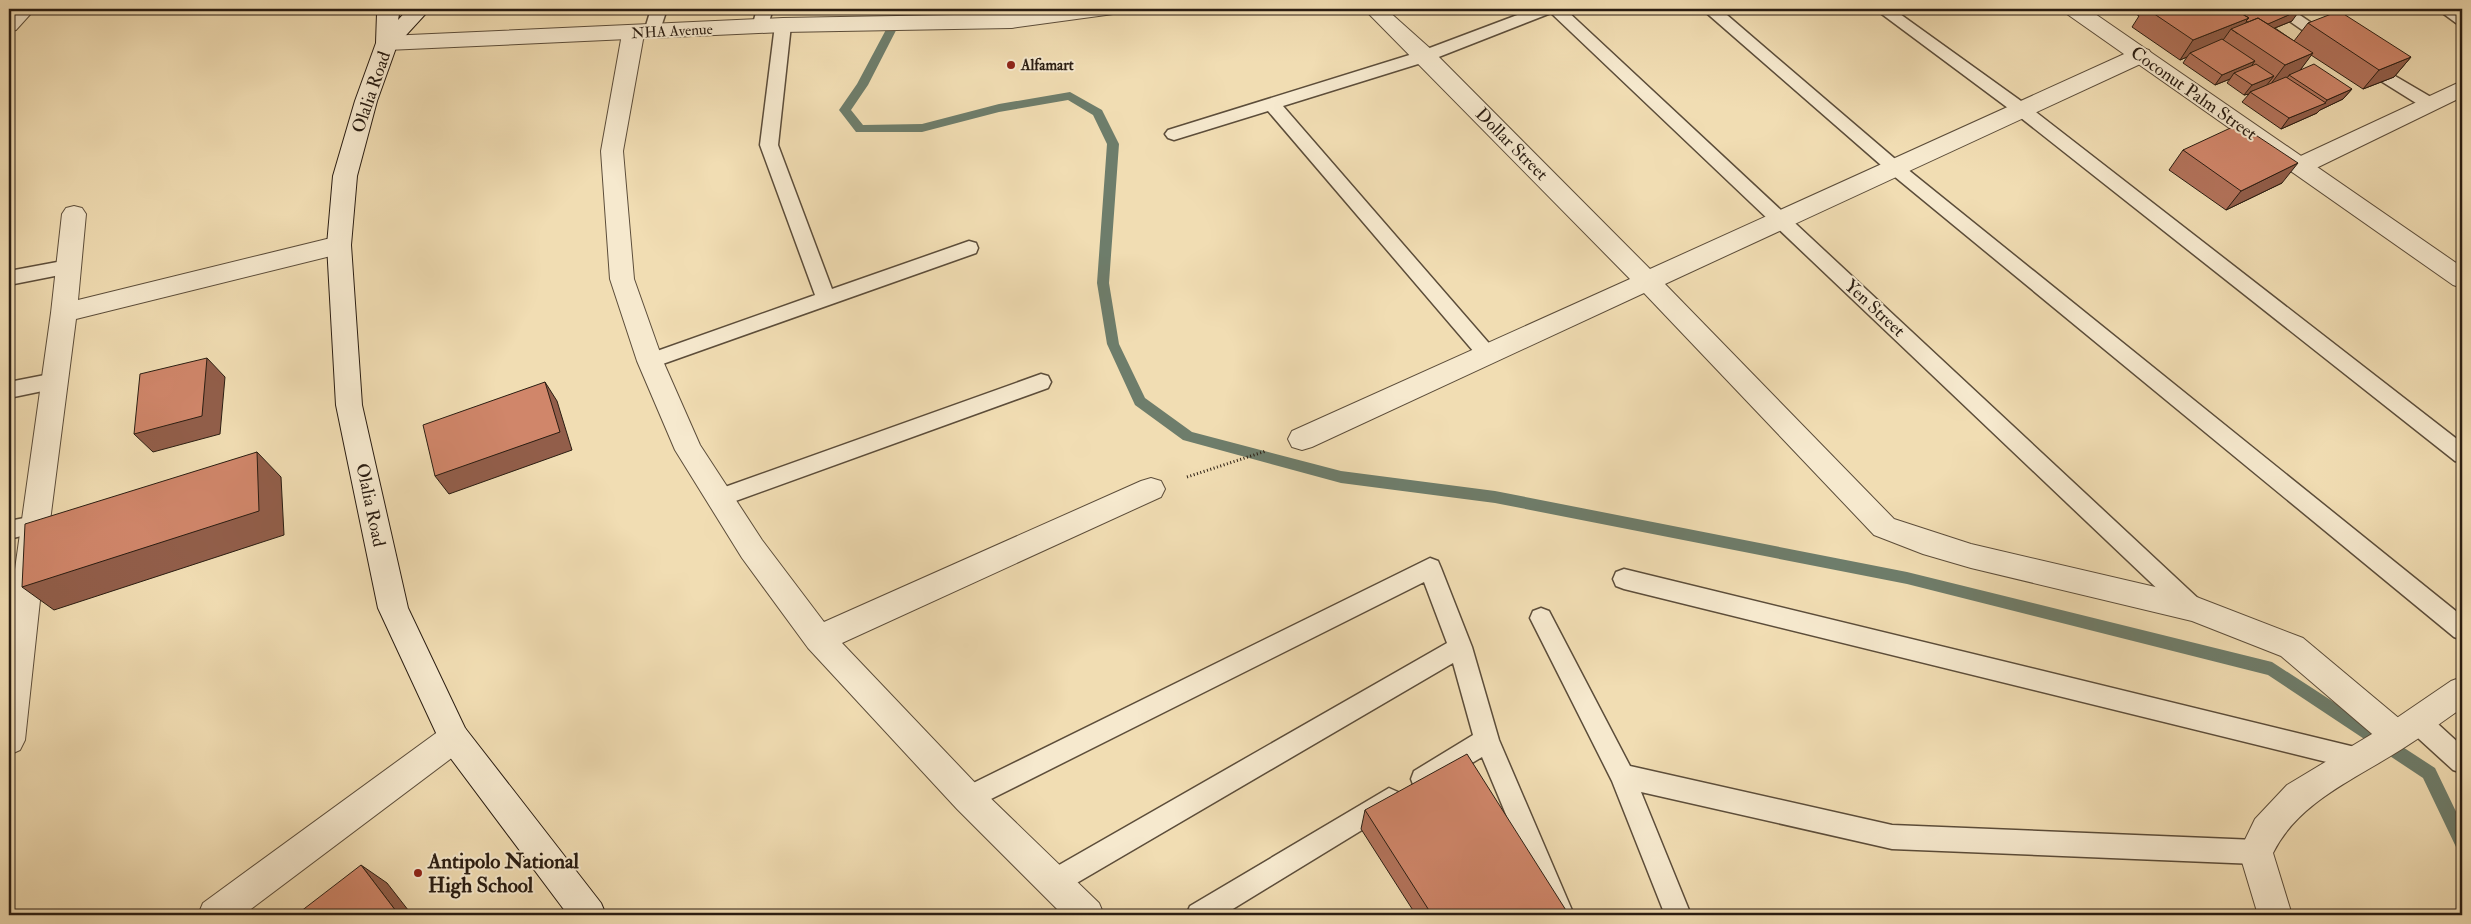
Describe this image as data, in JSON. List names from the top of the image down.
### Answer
{
  "streets": {
    "street": [
      "NHA Avenue",
      "Olalia Road",
      "Coconut Palm Street",
      "Dollar Street"
    ],
    "lane": ["Yen Street"]
  },
  "crossings": [
    ["NHA Avenue", "Olalia Road"],
    ["Dollar Street", "Yen Street"]
  ],
  "places": ["Alfamart", "Antipolo National High School"]
}
